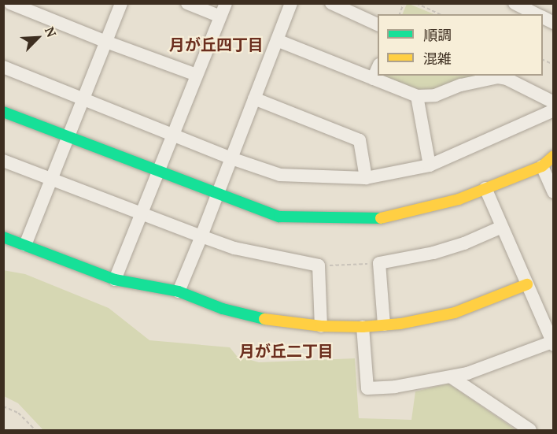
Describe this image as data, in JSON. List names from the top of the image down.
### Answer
{
  "districts": ["月が丘四丁目", "月が丘二丁目"],
  "legend": ["順調", "混雑"],
  "north": "top right"
}
